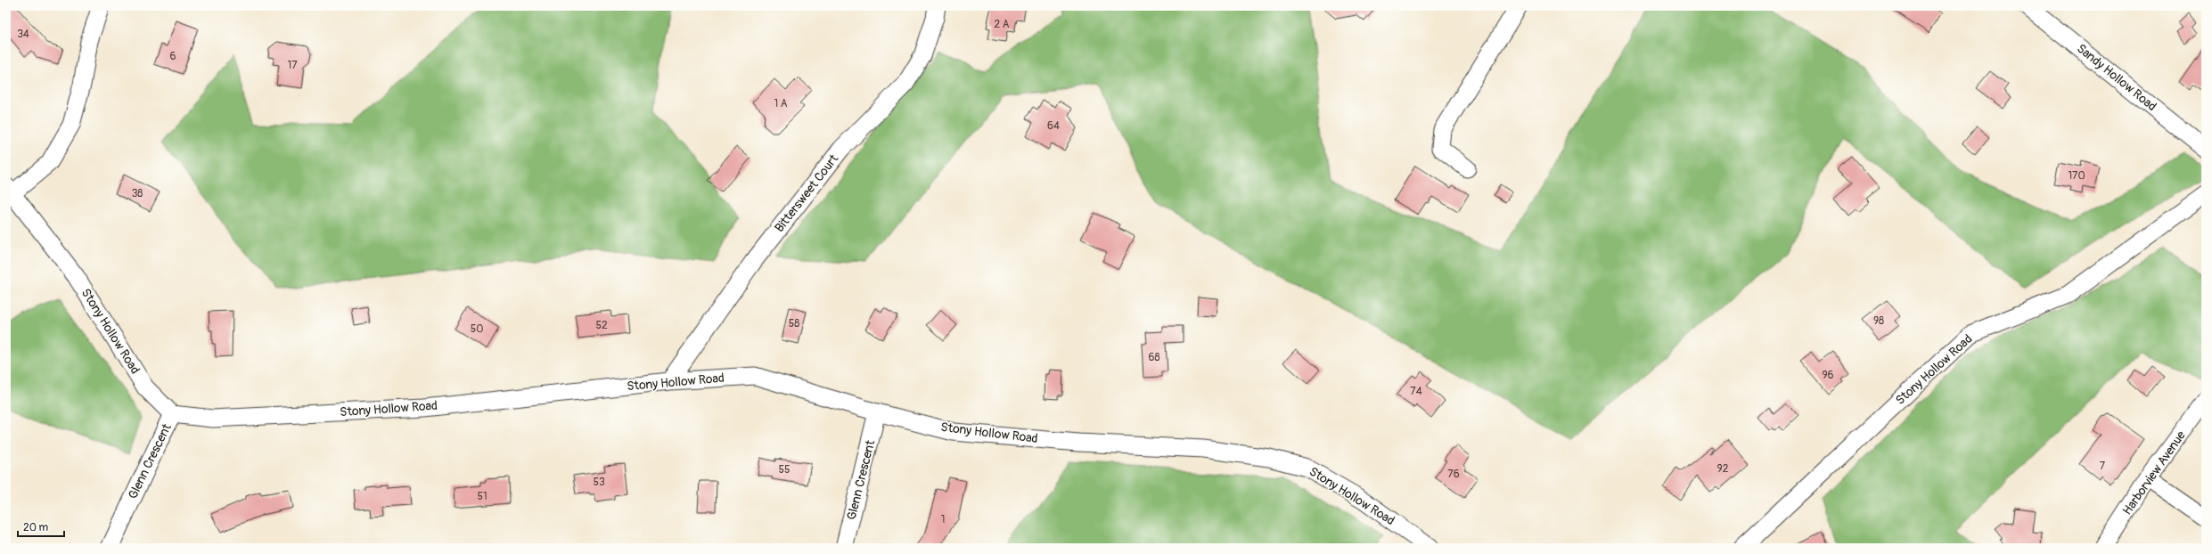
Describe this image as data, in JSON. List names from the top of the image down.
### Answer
{
  "streets": {
    "street": [
      "Sandy Hollow Road",
      "Bittersweet Court",
      "Stony Hollow Road",
      "Glenn Crescent",
      "Harborview Avenue"
    ]
  },
  "crossings": [
    ["Bittersweet Court", "Stony Hollow Road"],
    ["Stony Hollow Road", "Glenn Crescent"]
  ],
  "house_numbers": [
    "2 A",
    "34",
    "6",
    "17",
    "1 A",
    "64",
    "170",
    "38",
    "98",
    "58",
    "52",
    "50",
    "68",
    "96",
    "74",
    "7",
    "92",
    "55",
    "76",
    "53",
    "51",
    "1"
  ],
  "scale_bar": "20 m"
}
